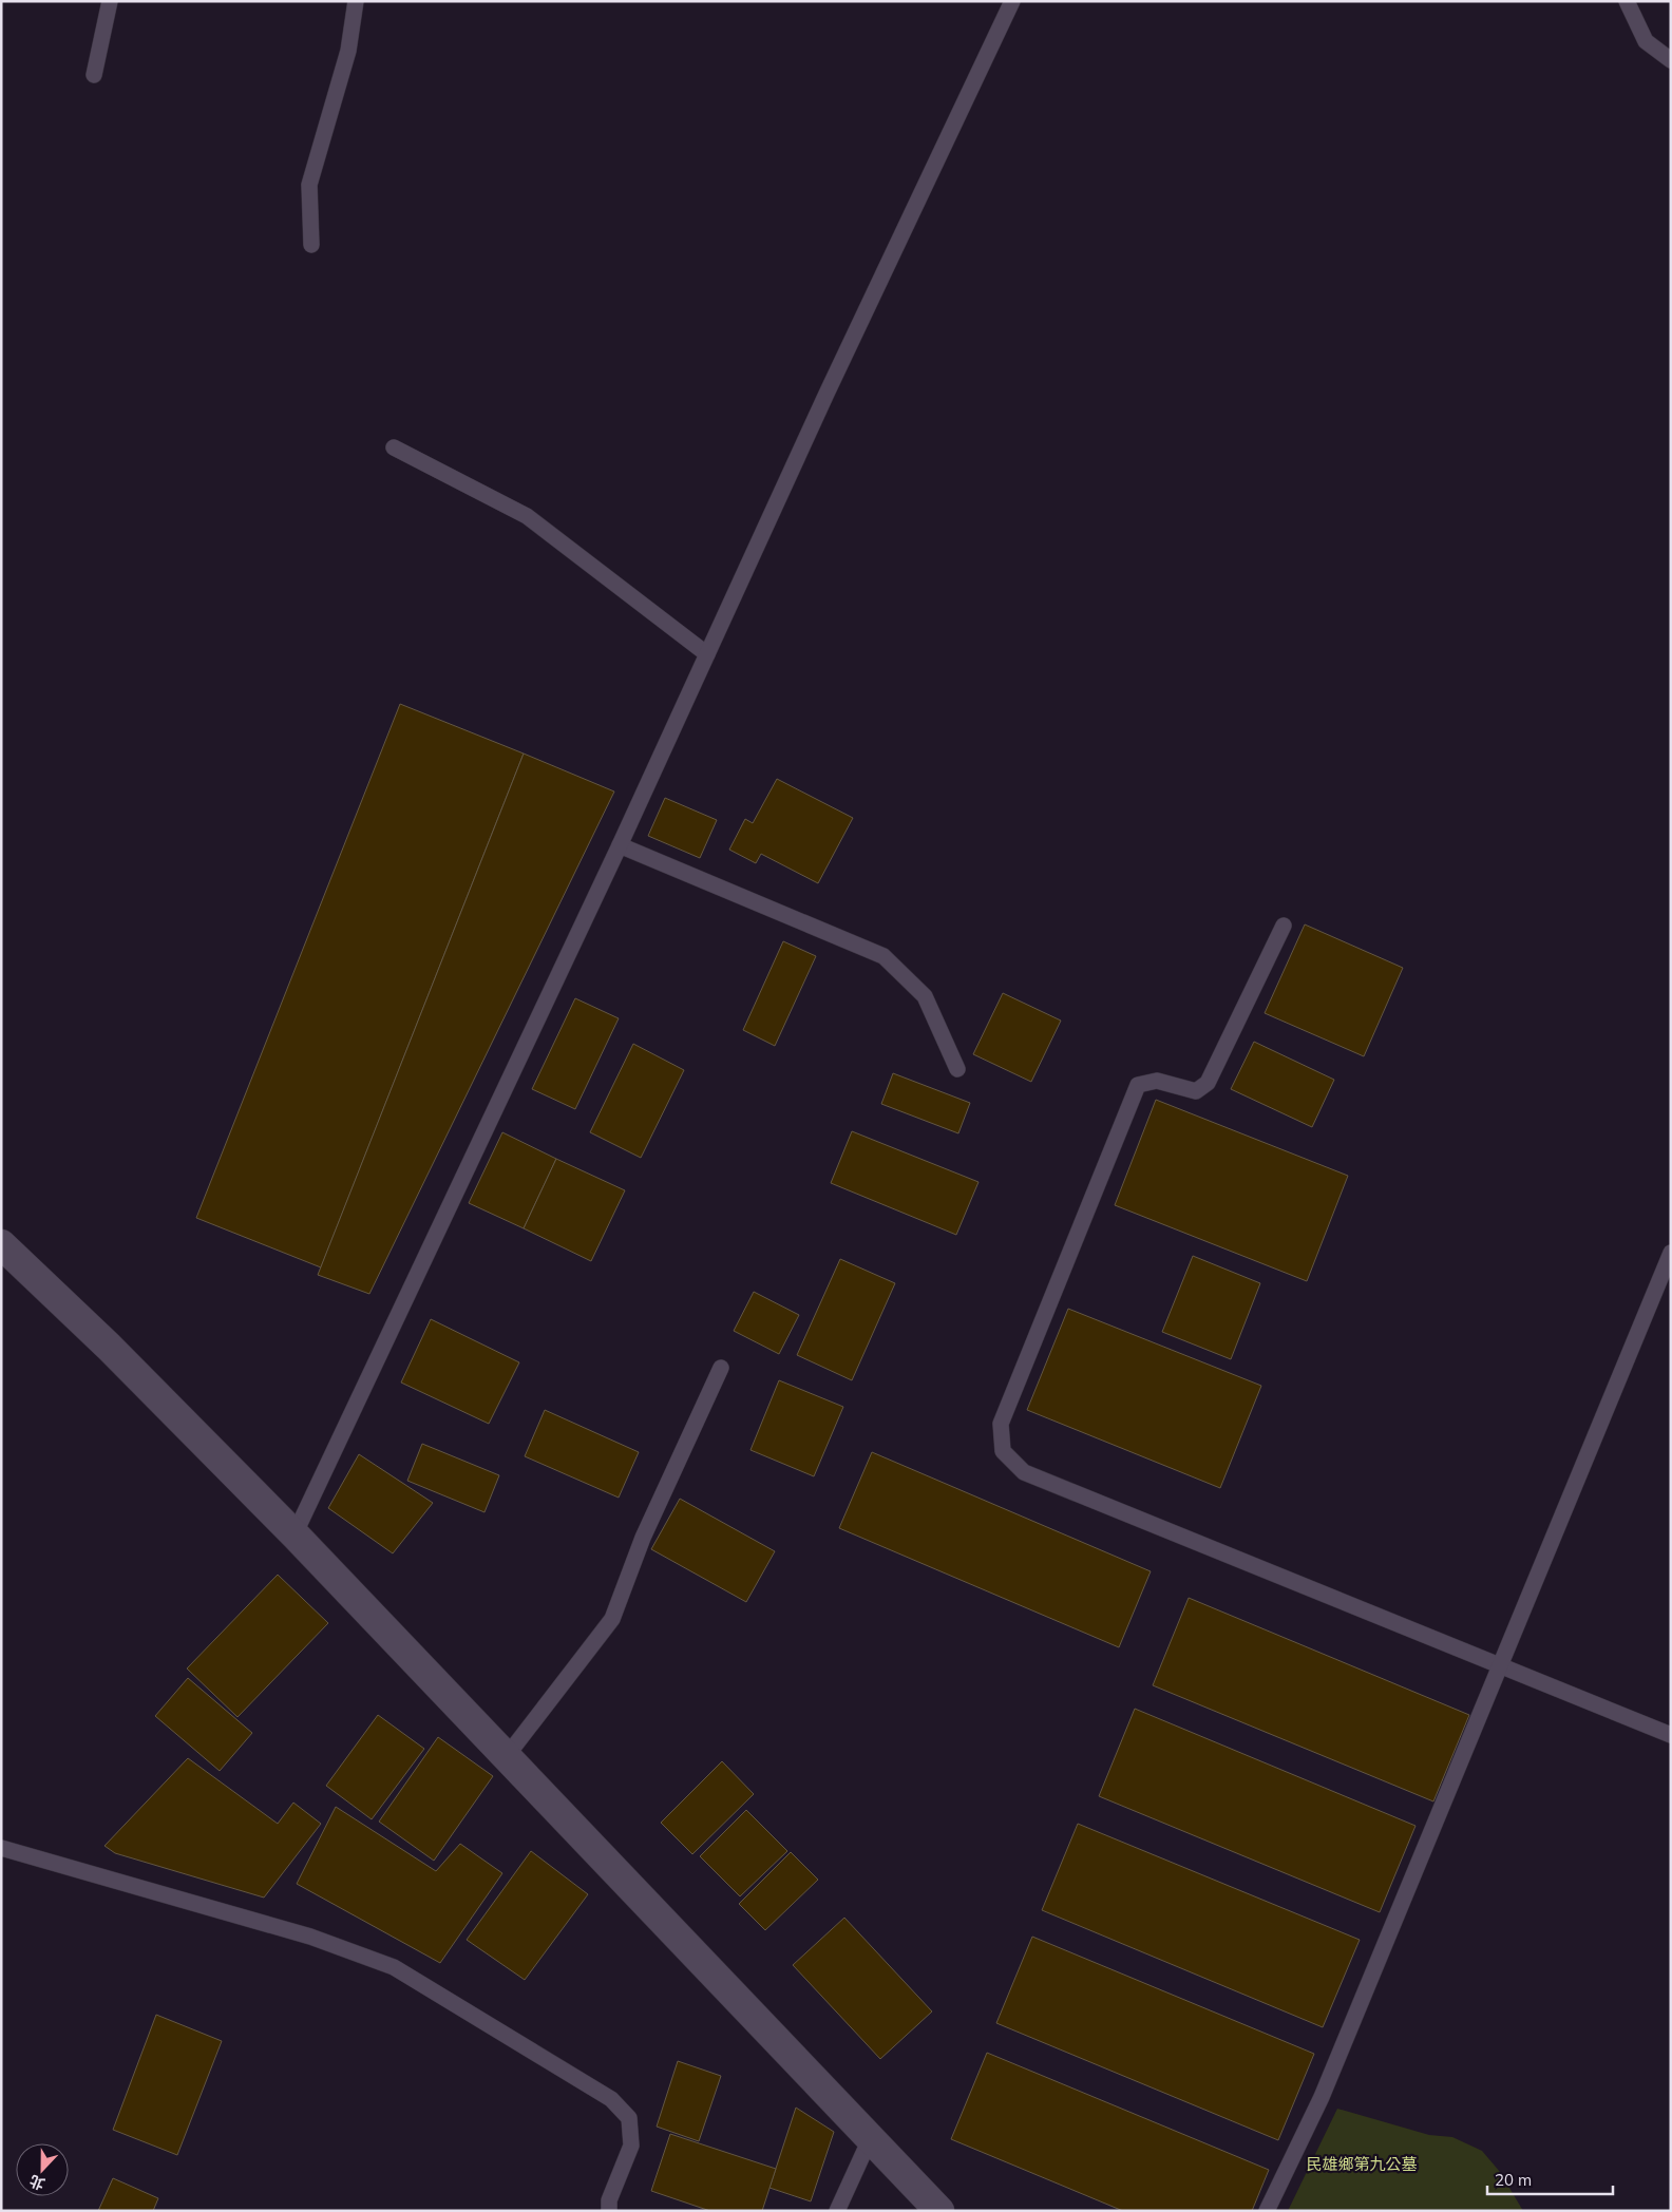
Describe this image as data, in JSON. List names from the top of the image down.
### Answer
{
  "parks": ["民雄鄉第九公墓"],
  "scale_bar": "20 m",
  "north": "bottom"
}
